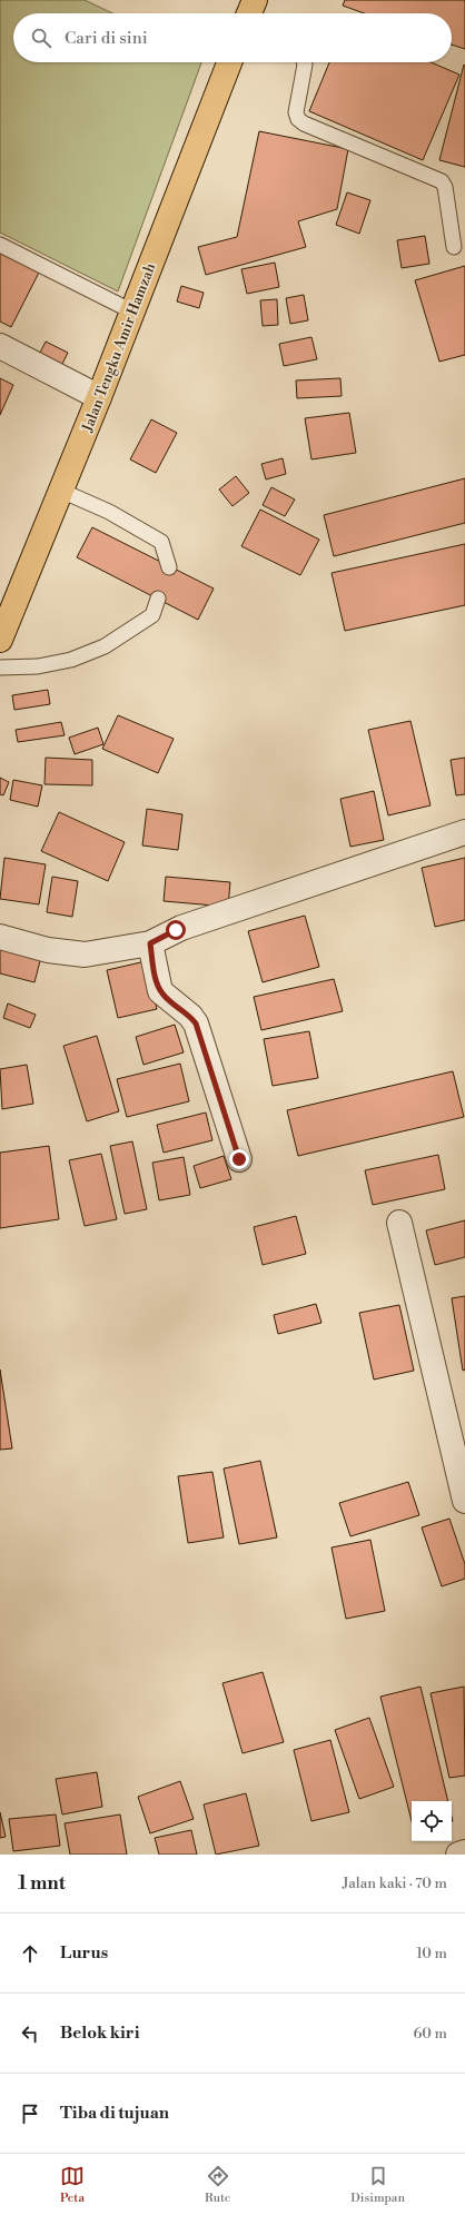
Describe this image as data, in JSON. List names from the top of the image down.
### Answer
{
  "streets": {
    "highway": ["Jalan Tengku Amir Hamzah"]
  },
  "page": {
    "search": "Cari di sini",
    "heading": ["1 mnt", "Jalan kaki · 70 m"],
    "list": [
      ["Lurus", "10 m"],
      ["Belok kiri", "60 m"],
      "Tiba di tujuan"
    ],
    "nav": ["Peta", "Rute", "Disimpan"]
  }
}
